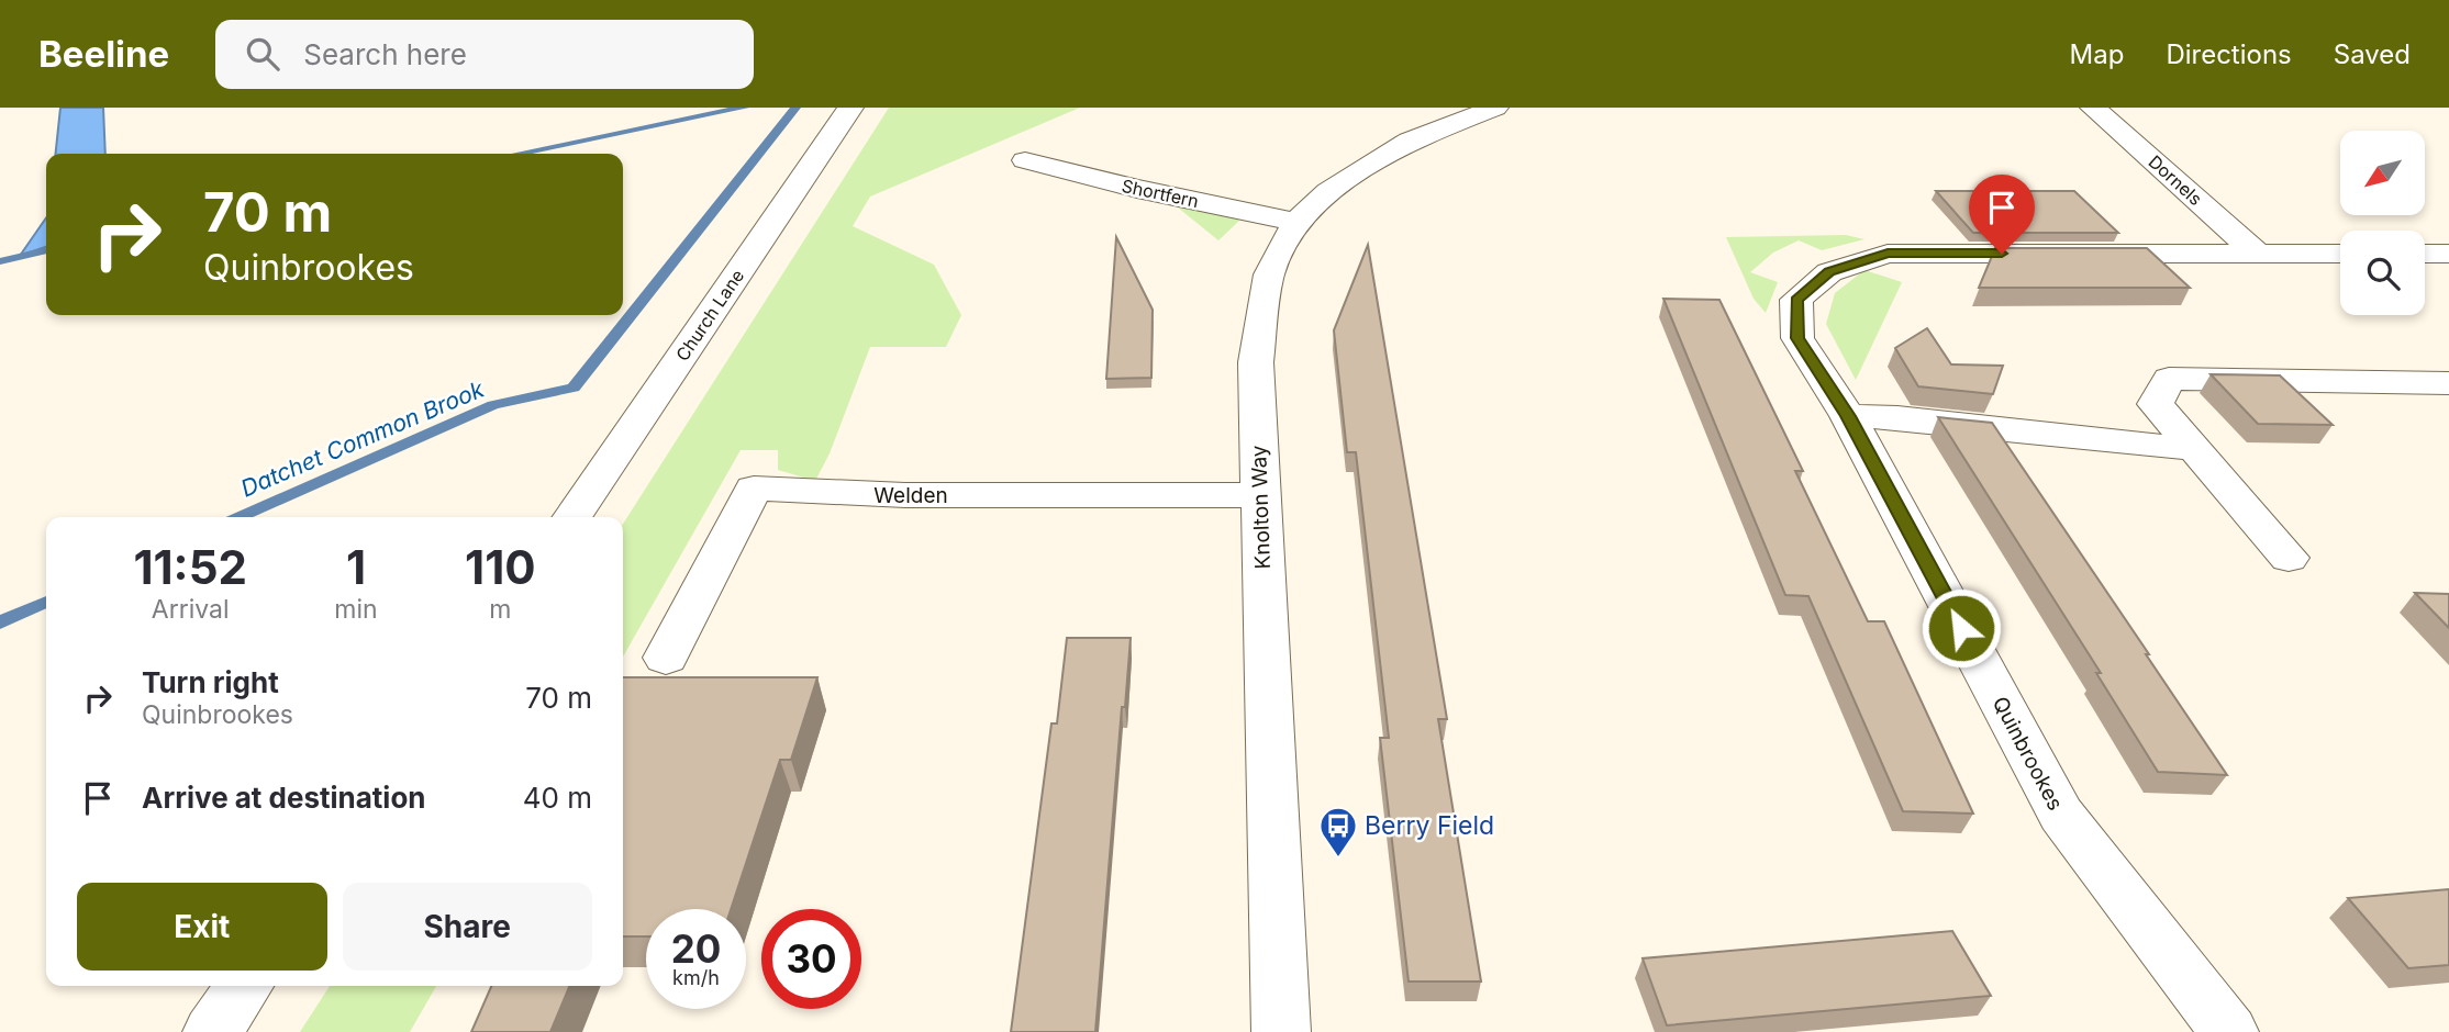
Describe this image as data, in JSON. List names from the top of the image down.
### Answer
{
  "streets": {
    "street": [
      "Dornels",
      "Shortfern",
      "Church Lane",
      "Welden",
      "Knolton Way",
      "Quinbrookes"
    ]
  },
  "crossings": [
    ["Dornels", "Quinbrookes"],
    ["Shortfern", "Knolton Way"],
    ["Welden", "Knolton Way"]
  ],
  "water": ["Datchet Common Brook"],
  "places": {
    "bus stop": ["Berry Field"]
  },
  "north": "bottom left",
  "page": {
    "header": "Beeline",
    "search": "Search here",
    "nav": ["Map", "Directions", "Saved"],
    "turn": ["70 m", "Quinbrookes"],
    "eta": [
      "11:52",
      "Arrival",
      "1",
      "min",
      "110",
      "m"
    ],
    "list": [
      {
        "name": "Turn right",
        "note": "Quinbrookes",
        "value": "70 m"
      },
      {
        "name": "Arrive at destination",
        "value": "40 m"
      }
    ],
    "buttons": ["Exit", "Share"],
    "speed": "20 km/h",
    "limit": "30"
  }
}
